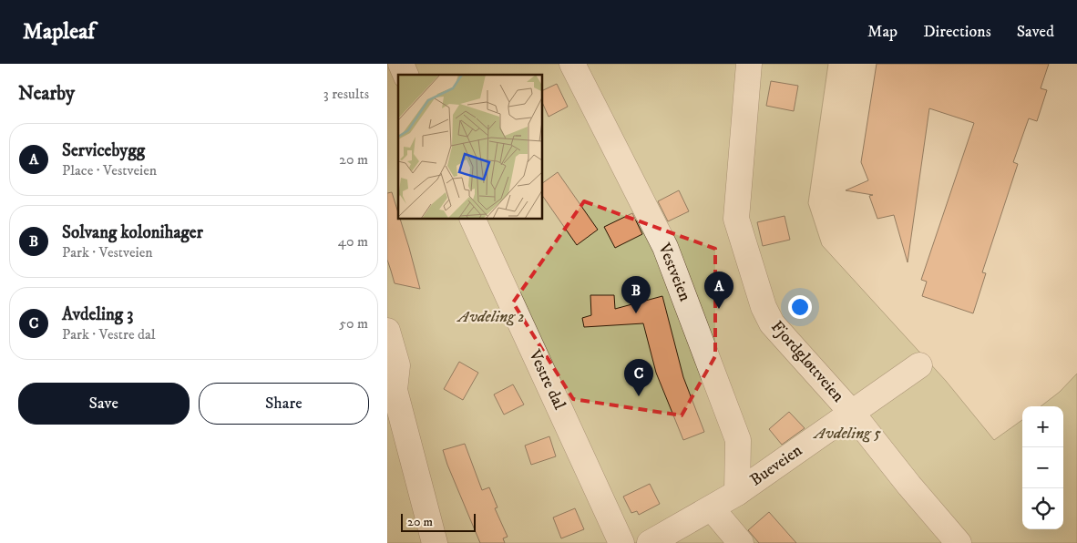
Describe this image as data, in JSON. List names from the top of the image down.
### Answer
{
  "streets": {
    "street": [
      "Vestveien",
      "Fjordgløttveien",
      "Vestre dal",
      "Bueveien"
    ]
  },
  "crossings": [
    ["Vestveien", "Bueveien"],
    ["Fjordgløttveien", "Bueveien"]
  ],
  "parks": ["Avdeling 2", "Avdeling 5"],
  "scale_bar": "20 m",
  "page": {
    "header": "Mapleaf",
    "nav": ["Map", "Directions", "Saved"],
    "heading": ["Nearby", "3 results"],
    "list": [
      {
        "mark": "A",
        "name": "Servicebygg",
        "note": "Place · Vestveien",
        "value": "20 m"
      },
      {
        "mark": "B",
        "name": "Solvang kolonihager",
        "note": "Park · Vestveien",
        "value": "40 m"
      },
      {
        "mark": "C",
        "name": "Avdeling 3",
        "note": "Park · Vestre dal",
        "value": "50 m"
      }
    ],
    "pins": ["A", "B", "C"],
    "buttons": ["Save", "Share"],
    "map_buttons": ["+", "−"],
    "scale": "20 m"
  }
}
